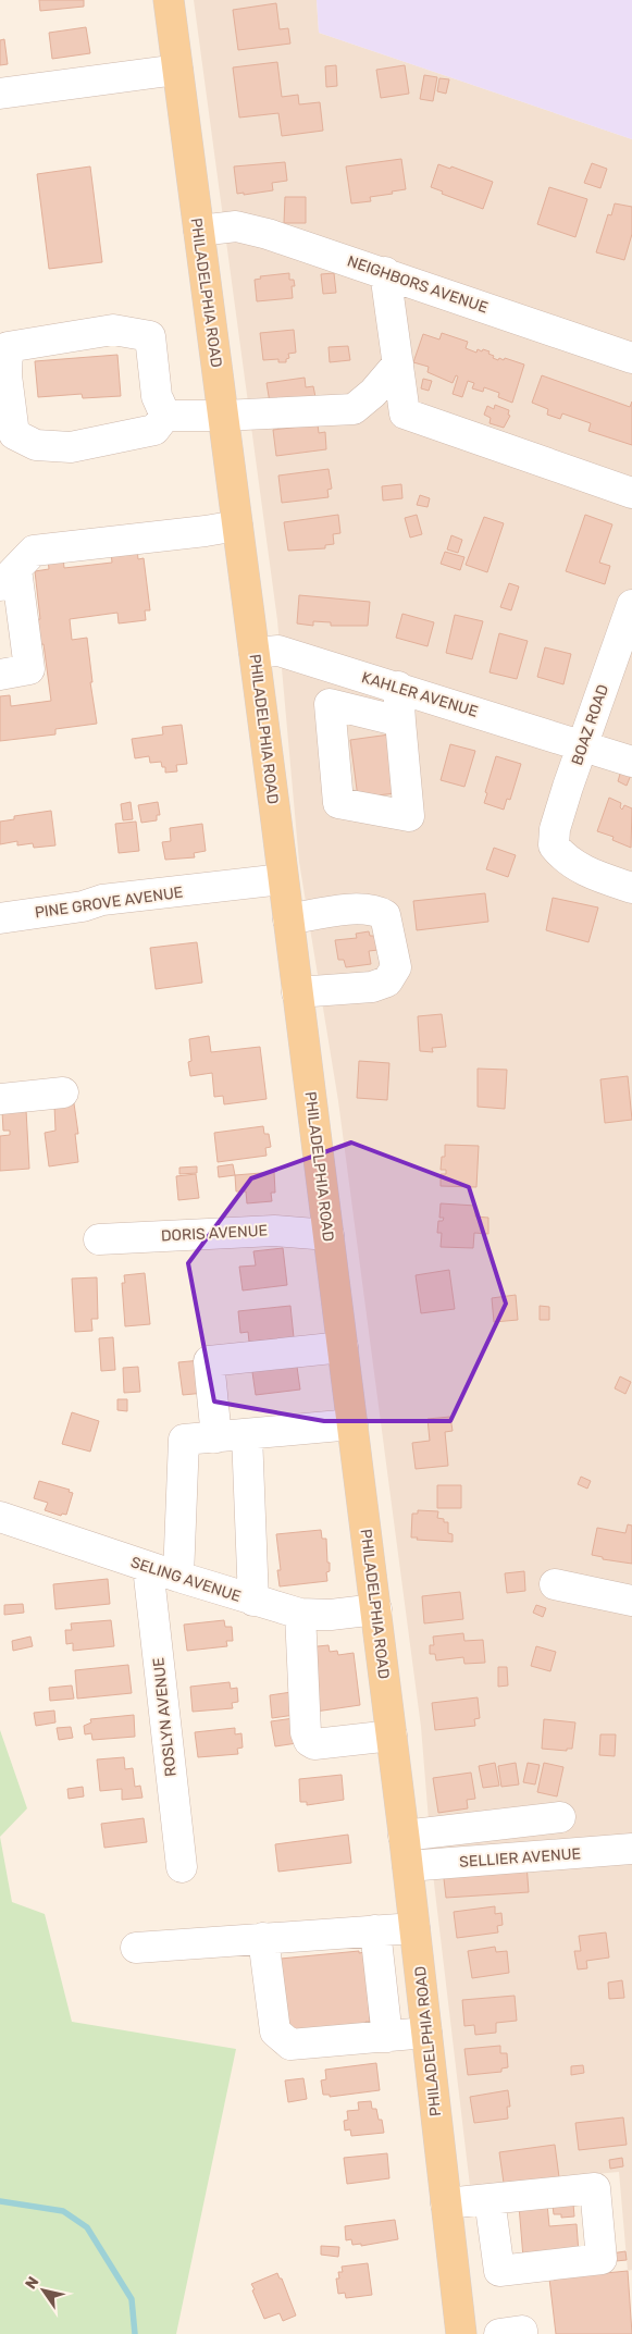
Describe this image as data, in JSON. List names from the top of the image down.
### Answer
{
  "streets": {
    "main road": ["PHILADELPHIA ROAD"],
    "street": [
      "NEIGHBORS AVENUE",
      "KAHLER AVENUE",
      "BOAZ ROAD",
      "PINE GROVE AVENUE",
      "DORIS AVENUE",
      "SELING AVENUE",
      "ROSLYN AVENUE",
      "SELLIER AVENUE"
    ]
  },
  "crossings": [
    ["NEIGHBORS AVENUE", "PHILADELPHIA ROAD"],
    ["PHILADELPHIA ROAD", "KAHLER AVENUE"],
    ["PHILADELPHIA ROAD", "PINE GROVE AVENUE"],
    ["PHILADELPHIA ROAD", "DORIS AVENUE"],
    ["PHILADELPHIA ROAD", "SELING AVENUE"],
    ["PHILADELPHIA ROAD", "SELLIER AVENUE"],
    ["KAHLER AVENUE", "BOAZ ROAD"],
    ["SELING AVENUE", "ROSLYN AVENUE"]
  ],
  "north": "top left"
}
